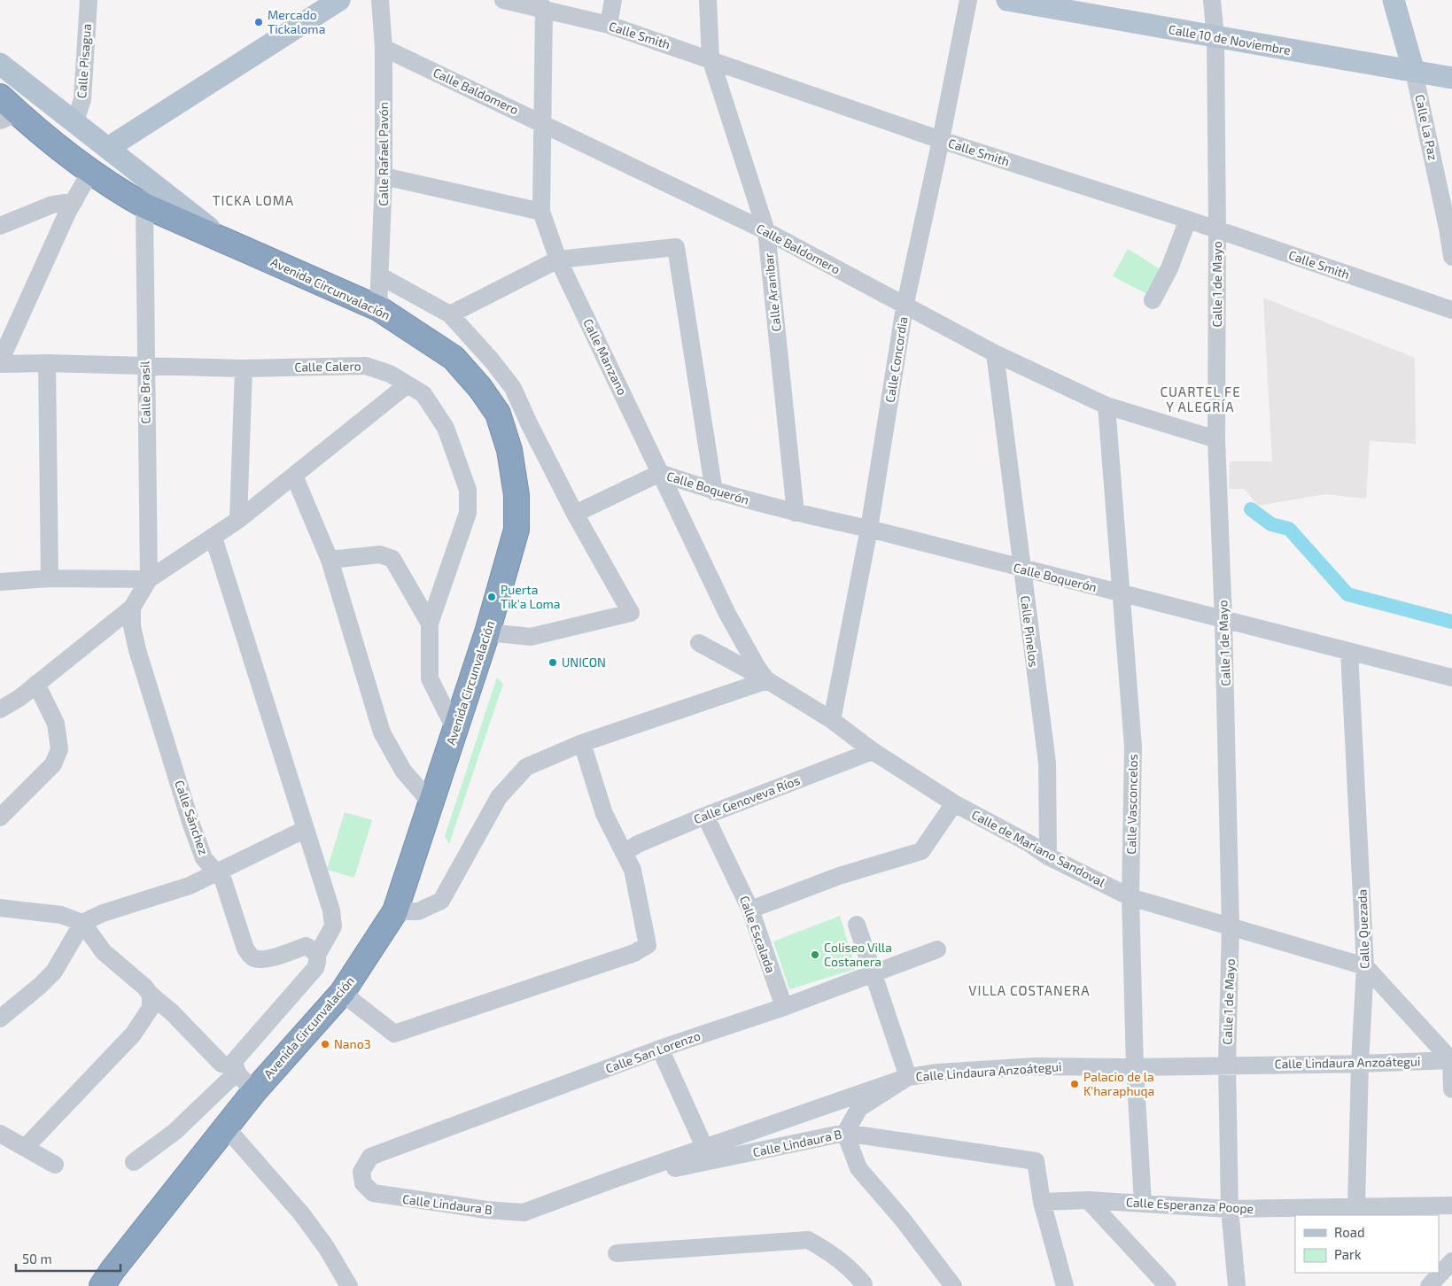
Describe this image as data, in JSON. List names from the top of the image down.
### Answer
{
  "streets": {
    "highway": ["Avenida Circunvalación"],
    "main road": ["Calle 10 de Noviembre", "Calle La Paz"],
    "street": [
      "Calle Smith",
      "Calle Pisagua",
      "Calle Baldomero",
      "Calle Rafael Pavón",
      "Calle 1 de Mayo",
      "Calle Aranibar",
      "Calle Manzano",
      "Calle Concordia",
      "Calle Calero",
      "Calle Brasil",
      "Calle Boquerón",
      "Calle Pinelos",
      "Calle Genoveva Ríos",
      "Calle Vasconcelos",
      "Calle Sánchez",
      "Calle de Mariano Sandoval",
      "Calle Quezada",
      "Calle Escalada",
      "Calle San Lorenzo",
      "Calle Lindaura Anzoátegui",
      "Calle Lindaura B",
      "Calle Esperanza Poope"
    ]
  },
  "crossings": [
    ["Calle Smith", "Calle 1 de Mayo"],
    ["Calle Smith", "Calle Aranibar"],
    ["Calle Smith", "Calle Manzano"],
    ["Calle Smith", "Calle Concordia"],
    ["Calle 10 de Noviembre", "Calle La Paz"],
    ["Calle 10 de Noviembre", "Calle 1 de Mayo"],
    ["Calle Baldomero", "Calle Rafael Pavón"],
    ["Calle Baldomero", "Calle 1 de Mayo"],
    ["Calle Baldomero", "Calle Aranibar"],
    ["Calle Baldomero", "Calle Manzano"],
    ["Calle Baldomero", "Calle Concordia"],
    ["Calle Baldomero", "Calle Pinelos"],
    ["Calle Baldomero", "Calle Vasconcelos"],
    ["Calle Rafael Pavón", "Avenida Circunvalación"],
    ["Calle 1 de Mayo", "Calle Boquerón"],
    ["Calle 1 de Mayo", "Calle de Mariano Sandoval"],
    ["Calle 1 de Mayo", "Calle Lindaura Anzoátegui"],
    ["Calle 1 de Mayo", "Calle Esperanza Poope"],
    ["Avenida Circunvalación", "Calle Calero"],
    ["Avenida Circunvalación", "Calle Brasil"],
    ["Calle Aranibar", "Calle Boquerón"],
    ["Calle Manzano", "Calle Boquerón"],
    ["Calle Manzano", "Calle de Mariano Sandoval"],
    ["Calle Concordia", "Calle Boquerón"],
    ["Calle Concordia", "Calle de Mariano Sandoval"],
    ["Calle Calero", "Calle Brasil"],
    ["Calle Boquerón", "Calle Pinelos"],
    ["Calle Boquerón", "Calle Vasconcelos"],
    ["Calle Boquerón", "Calle Quezada"],
    ["Calle Pinelos", "Calle de Mariano Sandoval"],
    ["Calle Genoveva Ríos", "Calle de Mariano Sandoval"],
    ["Calle Genoveva Ríos", "Calle Escalada"],
    ["Calle Vasconcelos", "Calle de Mariano Sandoval"],
    ["Calle Vasconcelos", "Calle Lindaura Anzoátegui"],
    ["Calle Vasconcelos", "Calle Esperanza Poope"],
    ["Calle de Mariano Sandoval", "Calle Quezada"],
    ["Calle Quezada", "Calle Lindaura Anzoátegui"],
    ["Calle Quezada", "Calle Esperanza Poope"],
    ["Calle Escalada", "Calle San Lorenzo"],
    ["Calle San Lorenzo", "Calle Lindaura B"],
    ["Calle Lindaura Anzoátegui", "Calle Lindaura B"],
    ["Calle Lindaura B", "Calle Esperanza Poope"]
  ],
  "districts": ["TICKA LOMA", "CUARTEL FE Y ALEGRÍA", "VILLA COSTANERA"],
  "places": [
    "Mercado Tickaloma",
    "Puerta Tik'a Loma",
    "UNICON",
    "Coliseo Villa Costanera",
    "Nano3",
    "Palacio de la K'haraphuqa"
  ],
  "legend": ["Road", "Park"],
  "scale_bar": "50 m"
}
